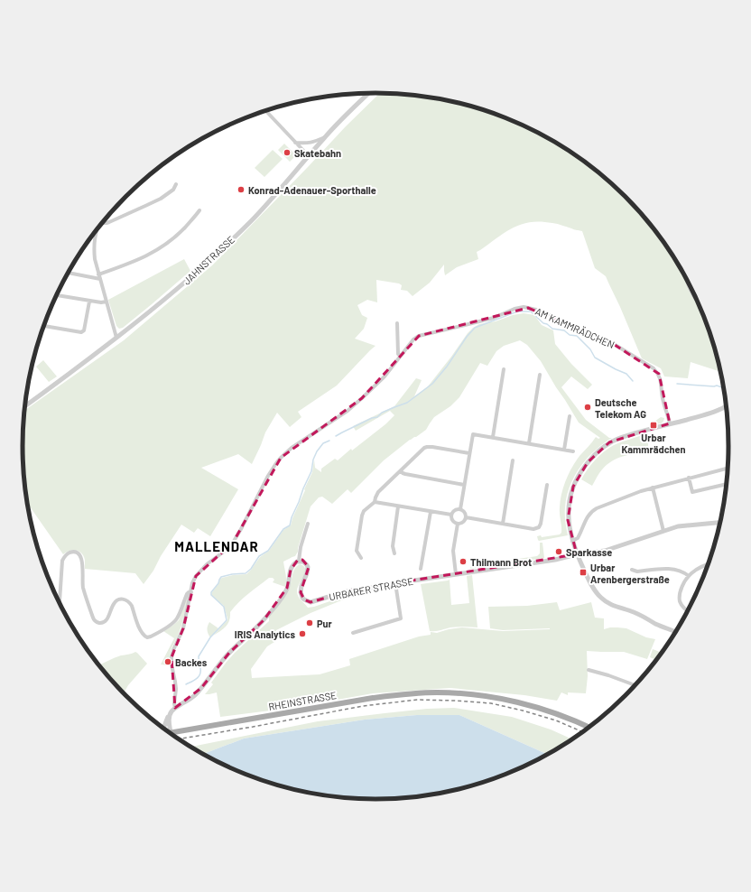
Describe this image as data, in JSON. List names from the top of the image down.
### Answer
{
  "streets": {
    "main road": ["RHEINSTRASSE"],
    "street": ["JAHNSTRASSE", "AM KAMMRÄDCHEN", "URBARER STRASSE"]
  },
  "districts": ["MALLENDAR"],
  "places": {
    "other": [
      "Skatebahn",
      "Konrad-Adenauer-Sporthalle",
      "Deutsche Telekom AG",
      "Sparkasse",
      "Thilmann Brot",
      "Pur",
      "IRIS Analytics",
      "Backes"
    ],
    "transit": ["Urbar Kammrädchen", "Urbar Arenbergerstraße"]
  }
}
